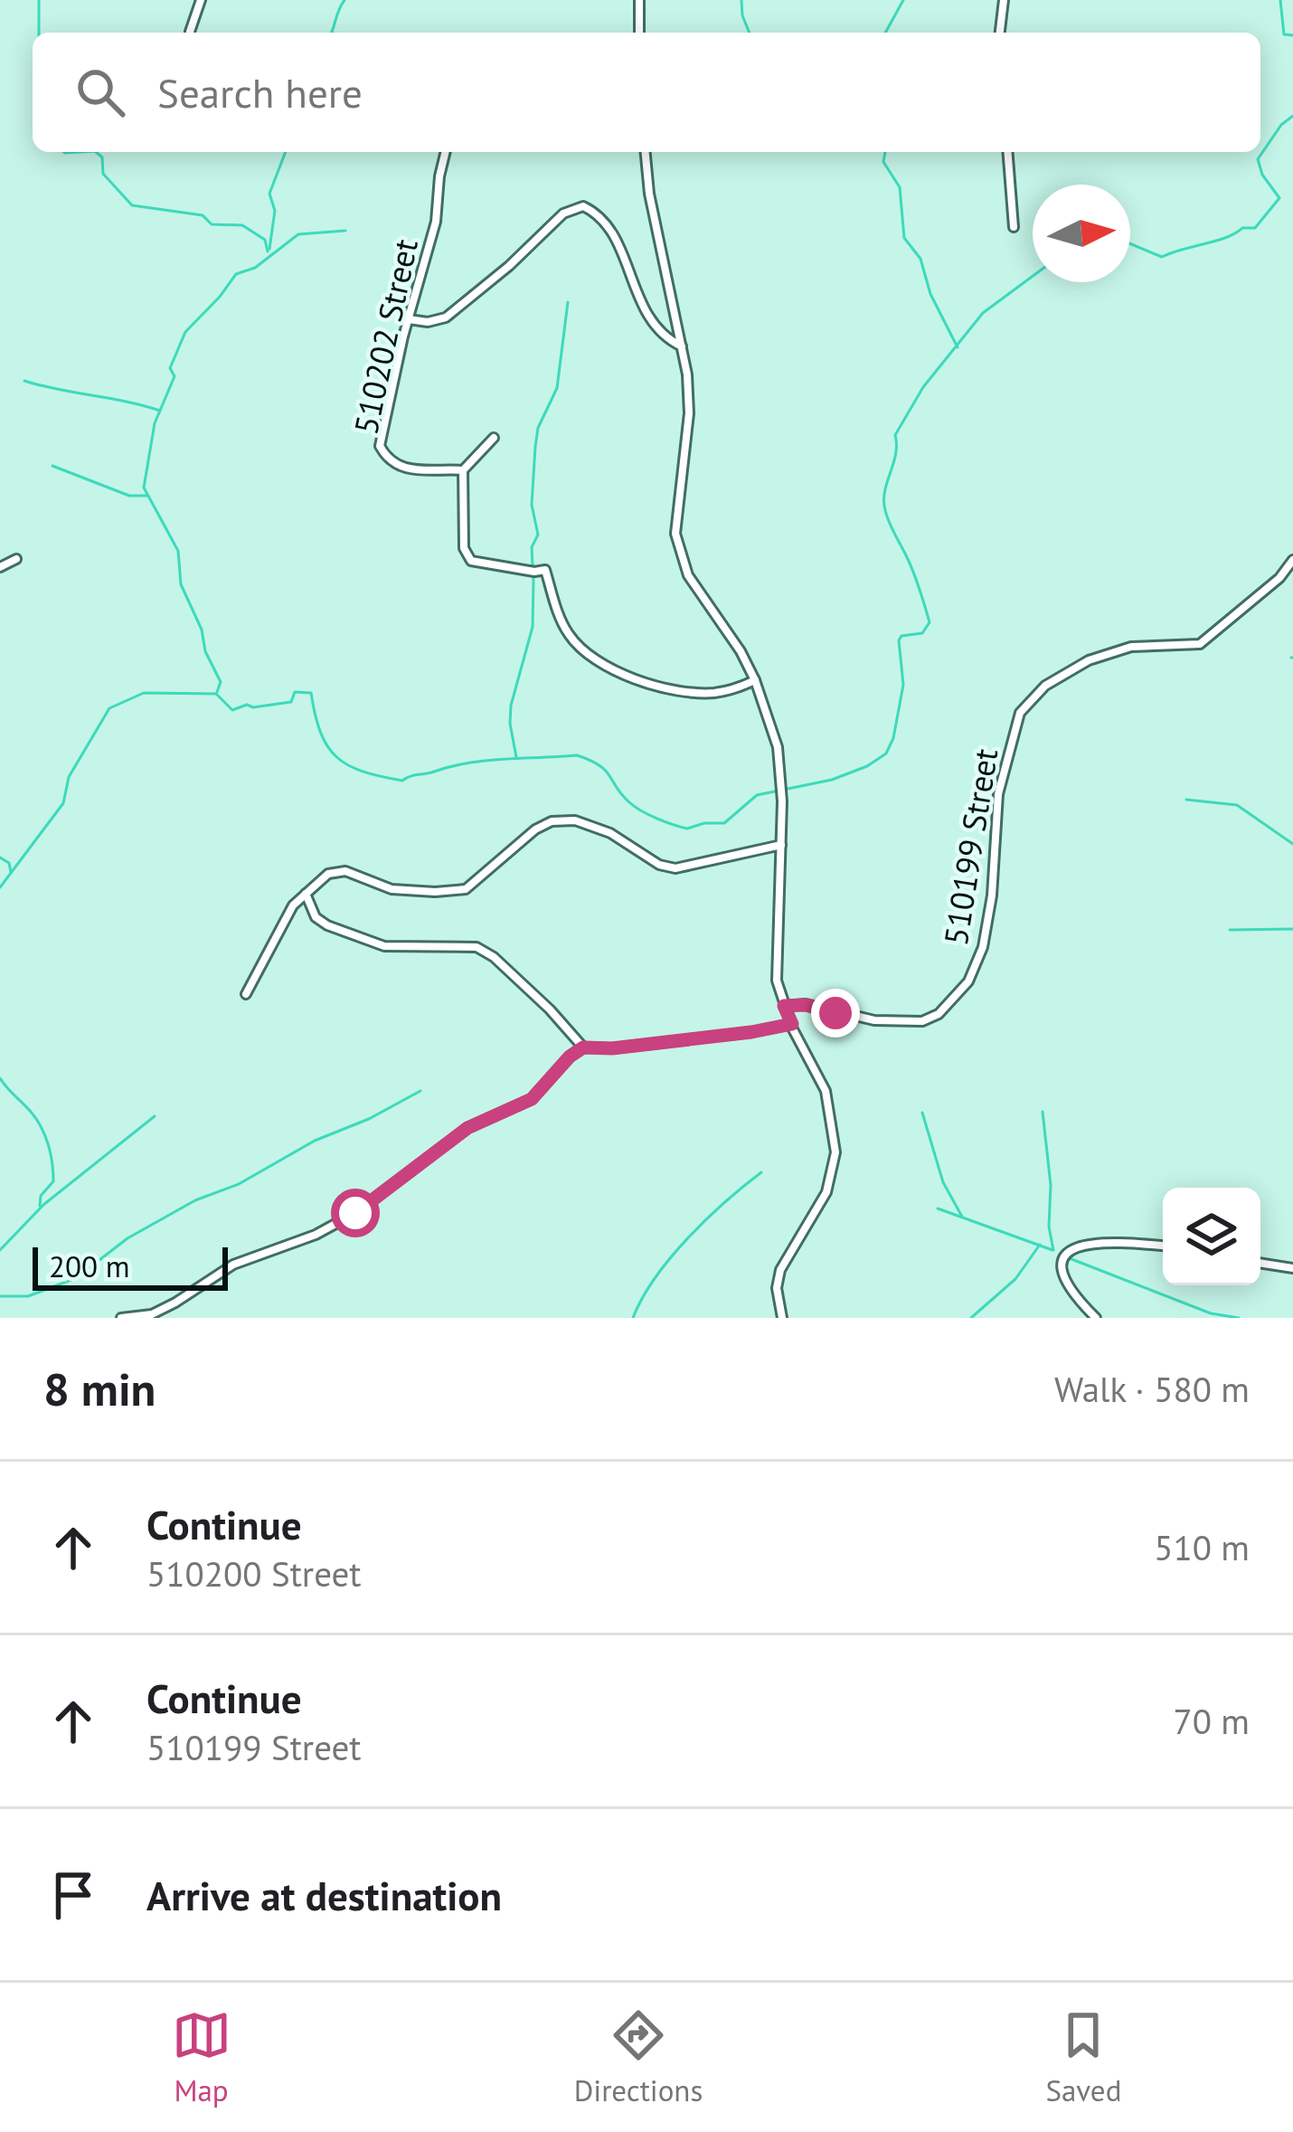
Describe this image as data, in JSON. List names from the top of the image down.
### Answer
{
  "streets": {
    "street": ["510202 Street", "510199 Street"]
  },
  "scale_bar": "200 m",
  "north": "right",
  "page": {
    "search": "Search here",
    "scale": "200 m",
    "heading": ["8 min", "Walk · 580 m"],
    "list": [
      ["Continue", "510200 Street", "510 m"],
      ["Continue", "510199 Street", "70 m"],
      "Arrive at destination"
    ],
    "nav": ["Map", "Directions", "Saved"]
  }
}
